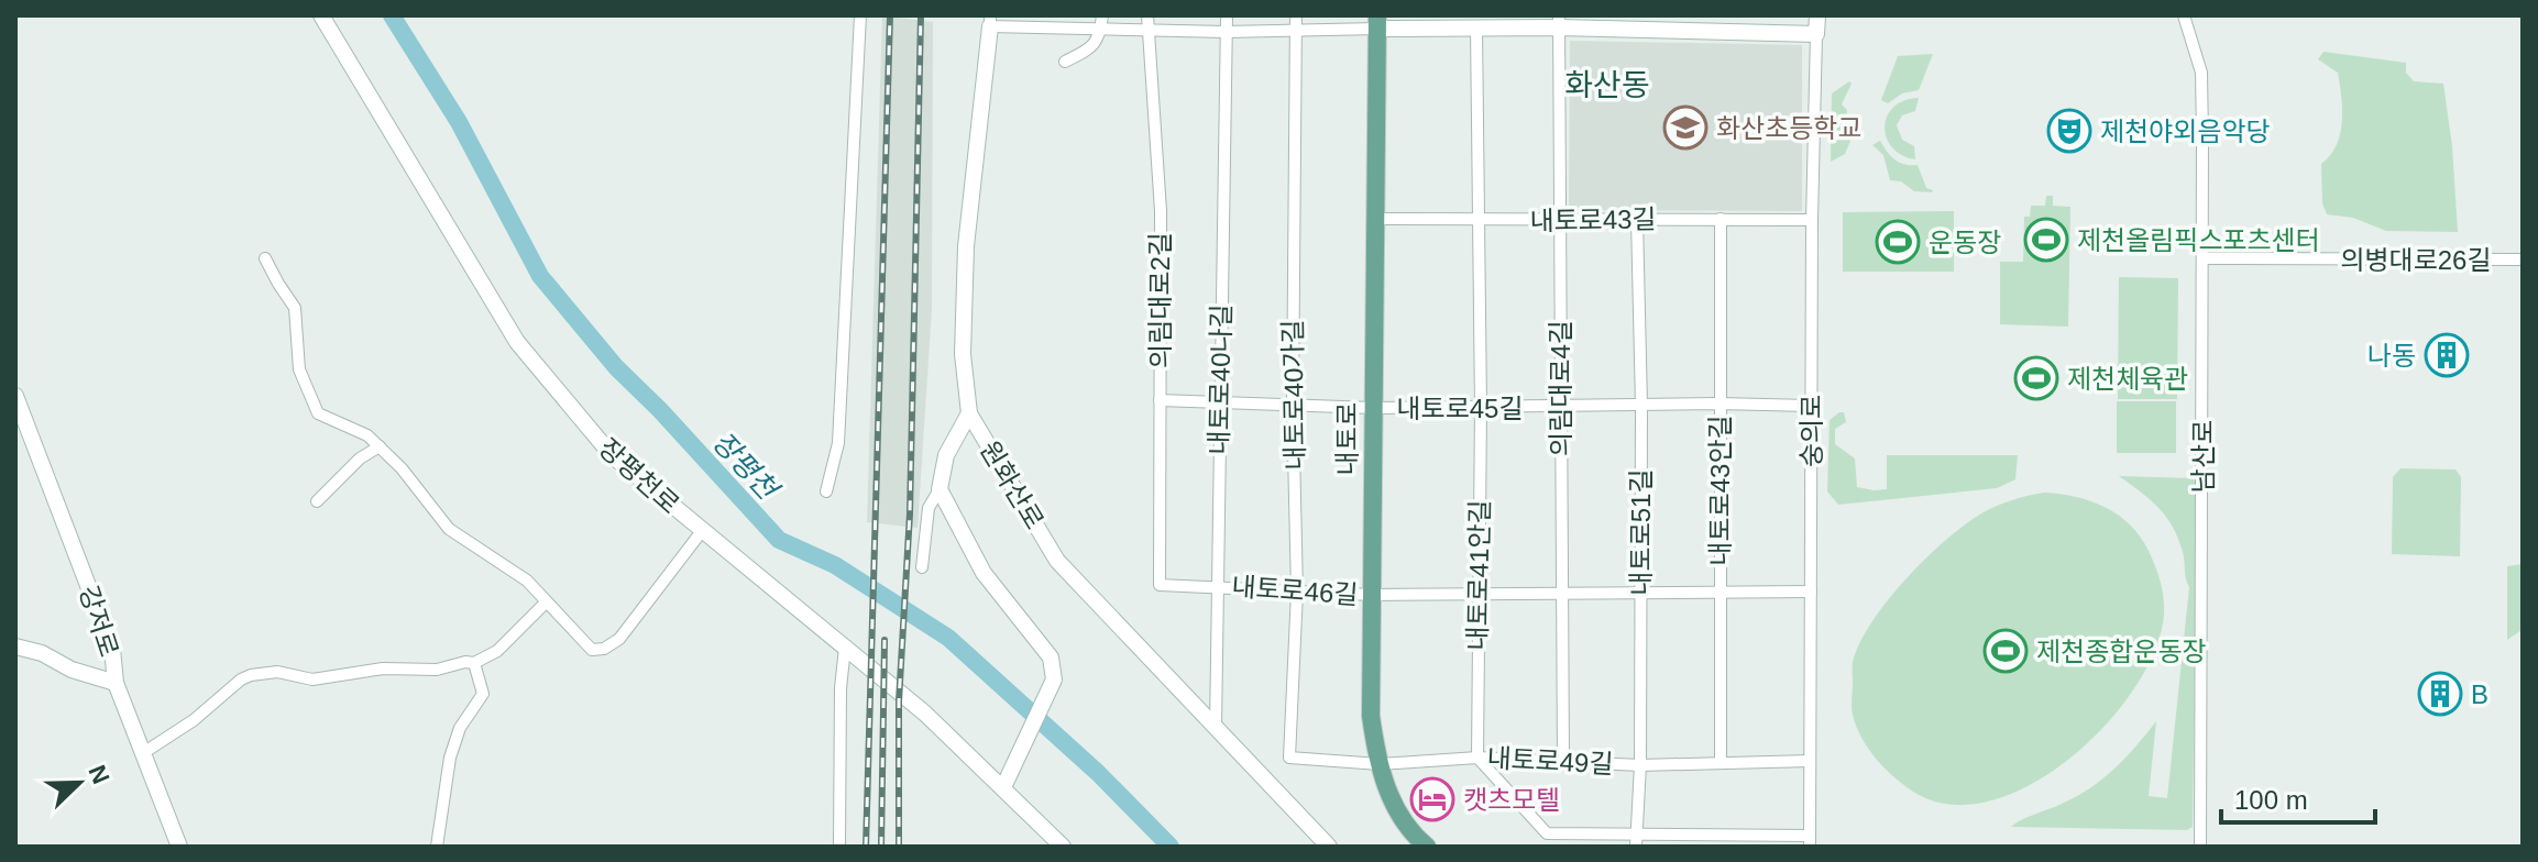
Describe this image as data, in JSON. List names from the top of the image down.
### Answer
{
  "streets": {
    "main road": ["내토로"],
    "street": [
      "내토로43길",
      "의병대로26길",
      "의림대로2길",
      "내토로40나길",
      "의림대로4길",
      "내토로40가길",
      "내토로45길",
      "숭의로",
      "남산로",
      "장평천로",
      "원화산로",
      "내토로43안길",
      "내토로51길",
      "내토로41안길",
      "내토로46길",
      "강저로",
      "내토로49길"
    ]
  },
  "crossings": [
    ["내토로43길", "의림대로4길"],
    ["내토로43길", "숭의로"],
    ["내토로43길", "내토로"],
    ["내토로43길", "내토로43안길"],
    ["내토로43길", "내토로51길"],
    ["내토로43길", "내토로41안길"],
    ["의병대로26길", "남산로"],
    ["의림대로2길", "내토로45길"],
    ["의림대로2길", "내토로46길"],
    ["내토로40나길", "내토로45길"],
    ["내토로40나길", "원화산로"],
    ["내토로40나길", "내토로46길"],
    ["의림대로4길", "내토로45길"],
    ["의림대로4길", "내토로46길"],
    ["의림대로4길", "내토로49길"],
    ["내토로40가길", "내토로45길"],
    ["내토로40가길", "내토로46길"],
    ["내토로40가길", "내토로49길"],
    ["내토로45길", "숭의로"],
    ["내토로45길", "내토로"],
    ["내토로45길", "내토로43안길"],
    ["내토로45길", "내토로51길"],
    ["내토로45길", "내토로41안길"],
    ["숭의로", "내토로46길"],
    ["숭의로", "내토로49길"],
    ["내토로", "내토로46길"],
    ["내토로", "내토로49길"],
    ["내토로43안길", "내토로46길"],
    ["내토로43안길", "내토로49길"],
    ["내토로51길", "내토로46길"],
    ["내토로51길", "내토로49길"],
    ["내토로41안길", "내토로46길"],
    ["내토로41안길", "내토로49길"]
  ],
  "districts": ["화산동"],
  "water": ["장평천"],
  "places": {
    "school or university": ["화산초등학교"],
    "theatre": ["제천야외음악당"],
    "sports": [
      "제천올림픽스포츠센터",
      "운동장",
      "제천체육관",
      "제천종합운동장"
    ],
    "building": ["나동", "B"],
    "hotel": ["캣츠모텔"]
  },
  "scale_bar": "100 m",
  "north": "top right"
}
